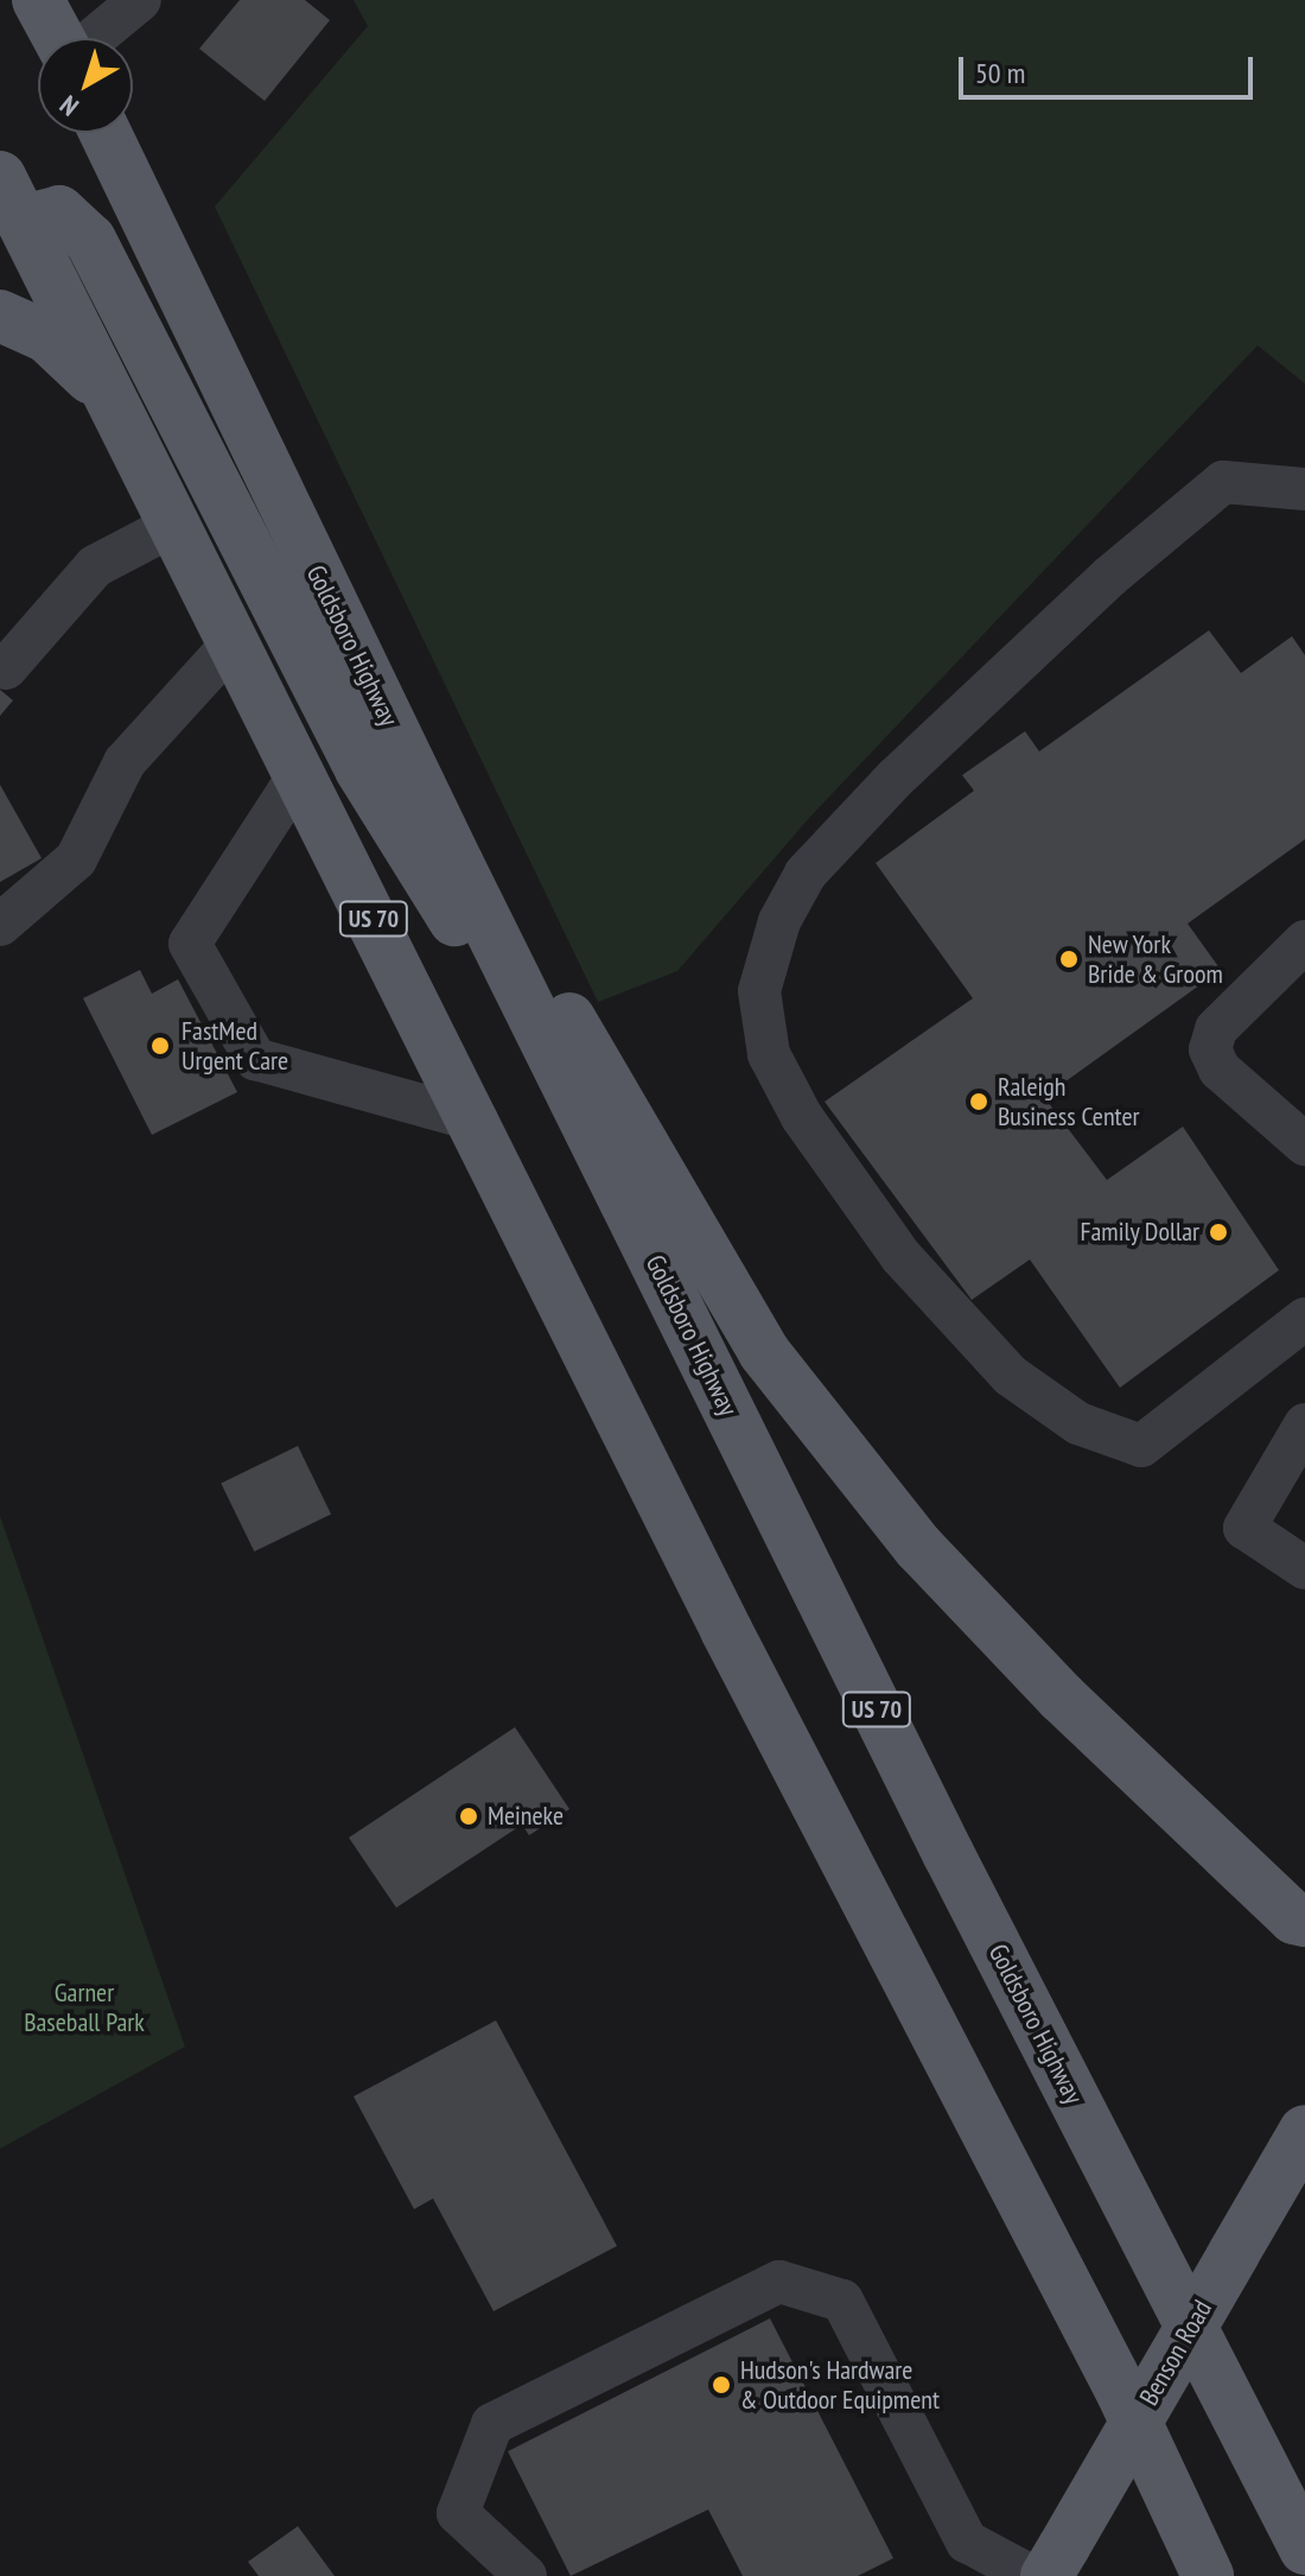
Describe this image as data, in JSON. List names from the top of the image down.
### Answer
{
  "streets": {
    "main road": ["Goldsboro Highway", "US 70", "Benson Road"]
  },
  "parks": ["Garner Baseball Park"],
  "places": [
    "New York Bride & Groom",
    "FastMed Urgent Care",
    "Raleigh Business Center",
    "Family Dollar",
    "Meineke",
    "Hudson's Hardware & Outdoor Equipment"
  ],
  "scale_bar": "50 m",
  "north": "bottom left"
}
